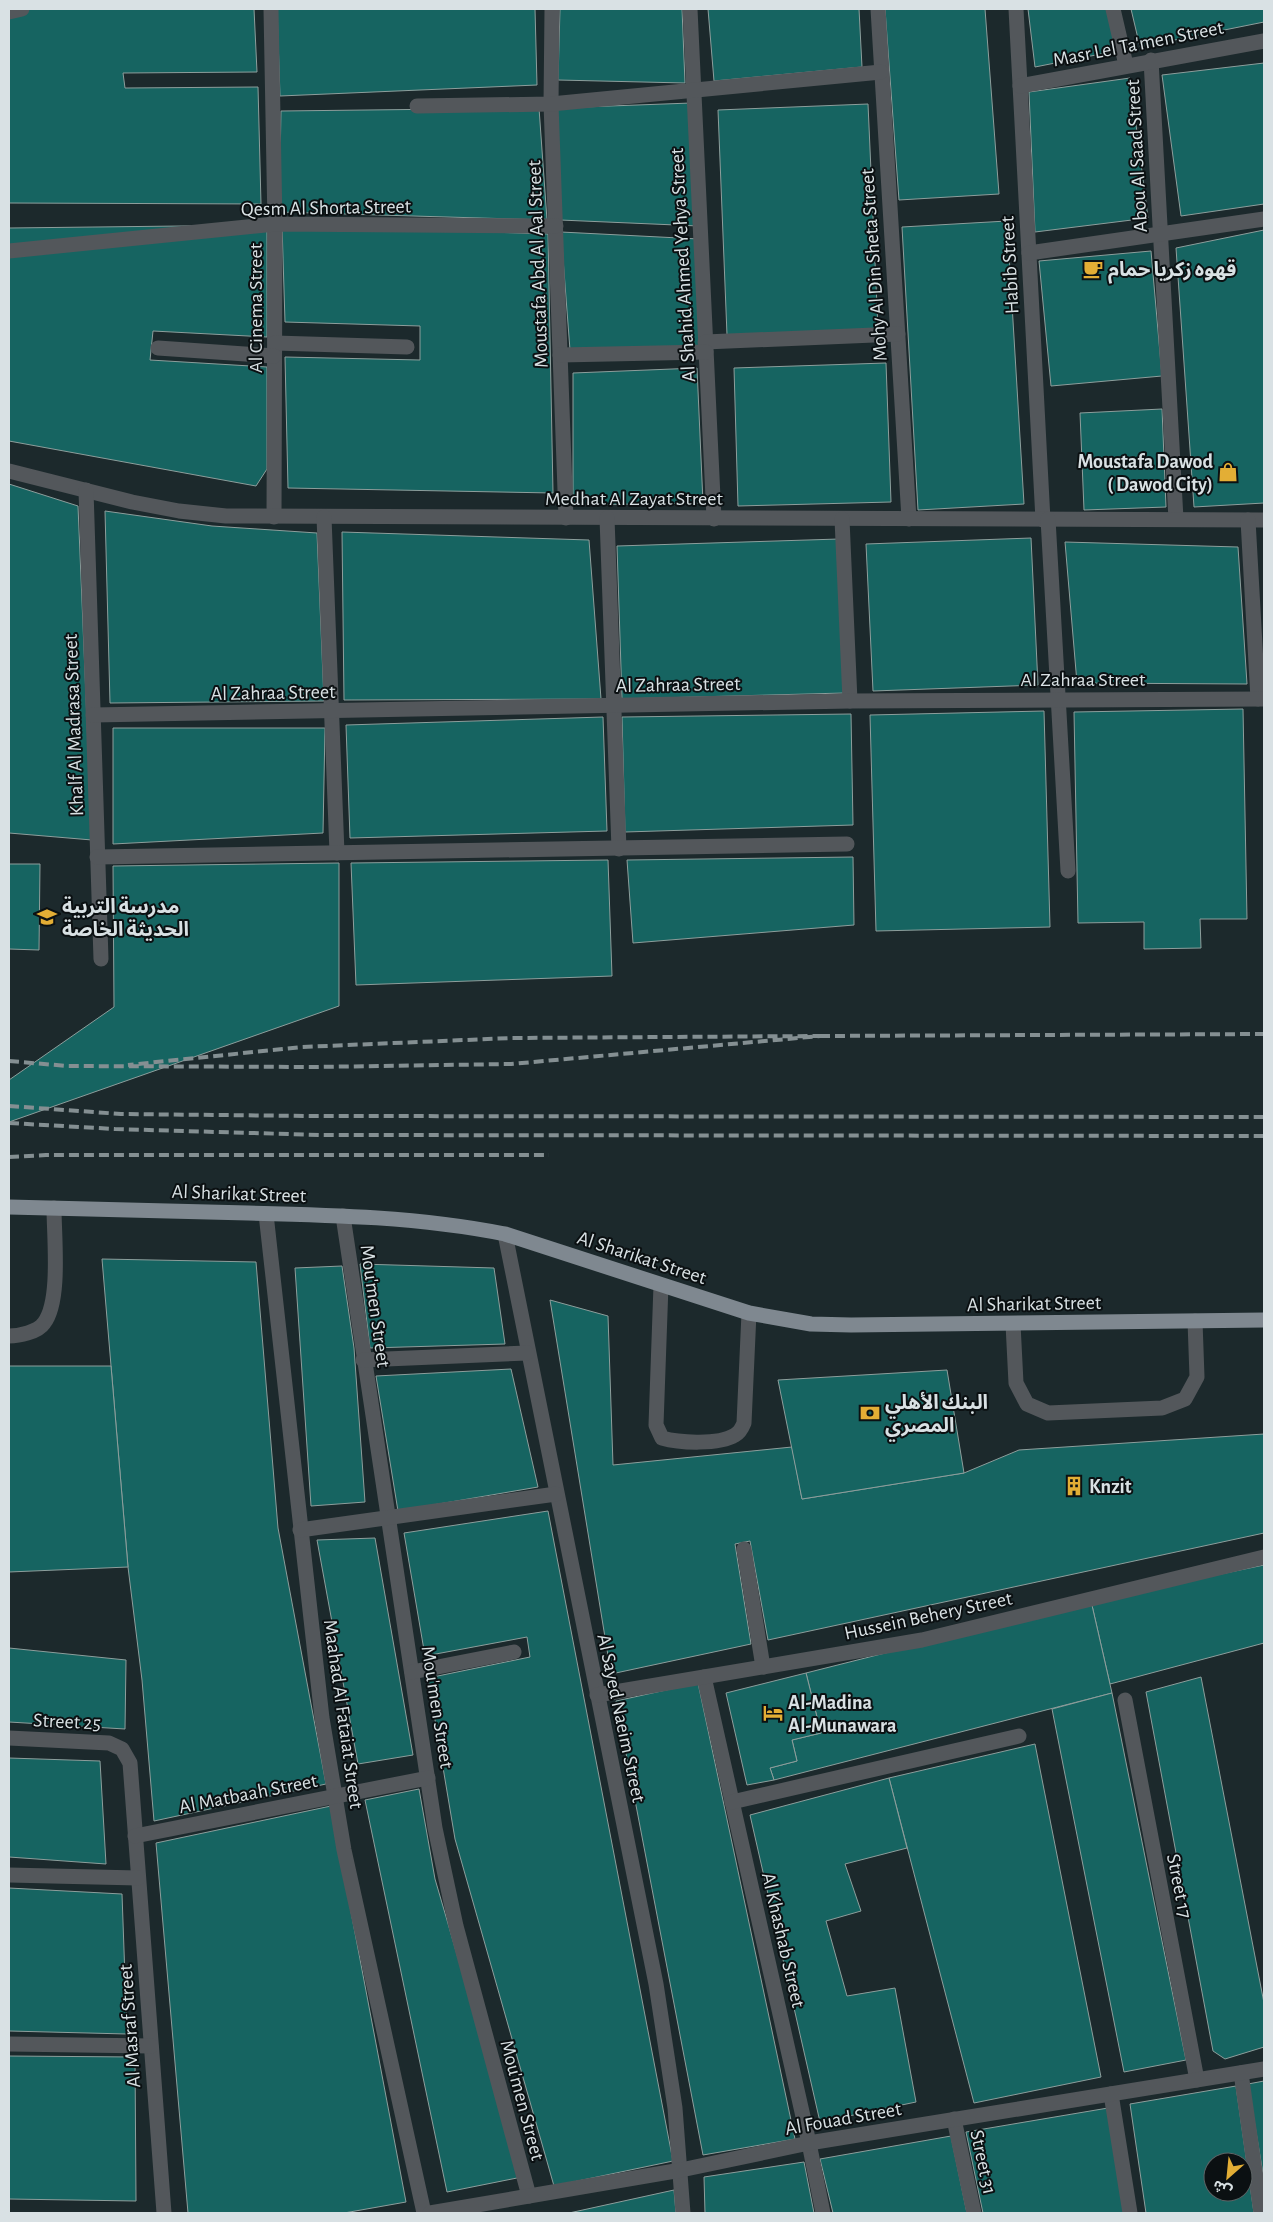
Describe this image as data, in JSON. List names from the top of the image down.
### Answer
{
  "streets": {
    "main road": ["Al Sharikat Street"],
    "street": [
      "Masr Lel Ta'men Street",
      "Abou Al Saad Street",
      "Qesm Al Shorta Street",
      "Moustafa Abd Al Aal Street",
      "Al Shahid Ahmed Yehya Street",
      "Mohy Al Din Sheta Street",
      "Habib Street",
      "Al Cinema Street",
      "Medhat Al Zayat Street",
      "Al Zahraa Street",
      "Khalf Al Madrasa Street",
      "Mou'men Street",
      "Hussein Behery Street",
      "Maahad Al Fataiat Street",
      "Al Sayed Naeim Street",
      "Street 25",
      "Al Matbaah Street",
      "Street 17",
      "Al Khashab Street",
      "Al Masraf Street",
      "Al Fouad Street",
      "Street 31"
    ]
  },
  "crossings": [
    ["Masr Lel Ta'men Street", "Abou Al Saad Street"],
    ["Masr Lel Ta'men Street", "Habib Street"],
    ["Abou Al Saad Street", "Medhat Al Zayat Street"],
    ["Qesm Al Shorta Street", "Moustafa Abd Al Aal Street"],
    ["Qesm Al Shorta Street", "Al Cinema Street"],
    ["Moustafa Abd Al Aal Street", "Medhat Al Zayat Street"],
    ["Al Shahid Ahmed Yehya Street", "Medhat Al Zayat Street"],
    ["Mohy Al Din Sheta Street", "Medhat Al Zayat Street"],
    ["Habib Street", "Medhat Al Zayat Street"],
    ["Habib Street", "Al Zahraa Street"],
    ["Al Cinema Street", "Medhat Al Zayat Street"],
    ["Medhat Al Zayat Street", "Khalf Al Madrasa Street"],
    ["Al Zahraa Street", "Khalf Al Madrasa Street"],
    ["Al Sharikat Street", "Mou'men Street"],
    ["Al Sharikat Street", "Maahad Al Fataiat Street"],
    ["Al Sharikat Street", "Al Sayed Naeim Street"],
    ["Mou'men Street", "Al Matbaah Street"],
    ["Mou'men Street", "Al Fouad Street"],
    ["Hussein Behery Street", "Al Sayed Naeim Street"],
    ["Hussein Behery Street", "Al Khashab Street"],
    ["Maahad Al Fataiat Street", "Al Matbaah Street"],
    ["Al Sayed Naeim Street", "Al Fouad Street"],
    ["Street 25", "Al Matbaah Street"],
    ["Street 25", "Al Masraf Street"],
    ["Al Matbaah Street", "Al Masraf Street"],
    ["Street 17", "Al Fouad Street"],
    ["Al Khashab Street", "Al Fouad Street"],
    ["Al Fouad Street", "Street 31"]
  ],
  "places": {
    "cafe": ["قهوه زكريا حمام"],
    "shop": ["Moustafa Dawod ( Dawod City)"],
    "school or university": ["مدرسة التربية الحديثة الخاصة"],
    "bank": ["البنك الأهلي المصري"],
    "building": ["Knzit"],
    "hotel": ["Al-Madina Al-Munawara"]
  },
  "north": "bottom left"
}
